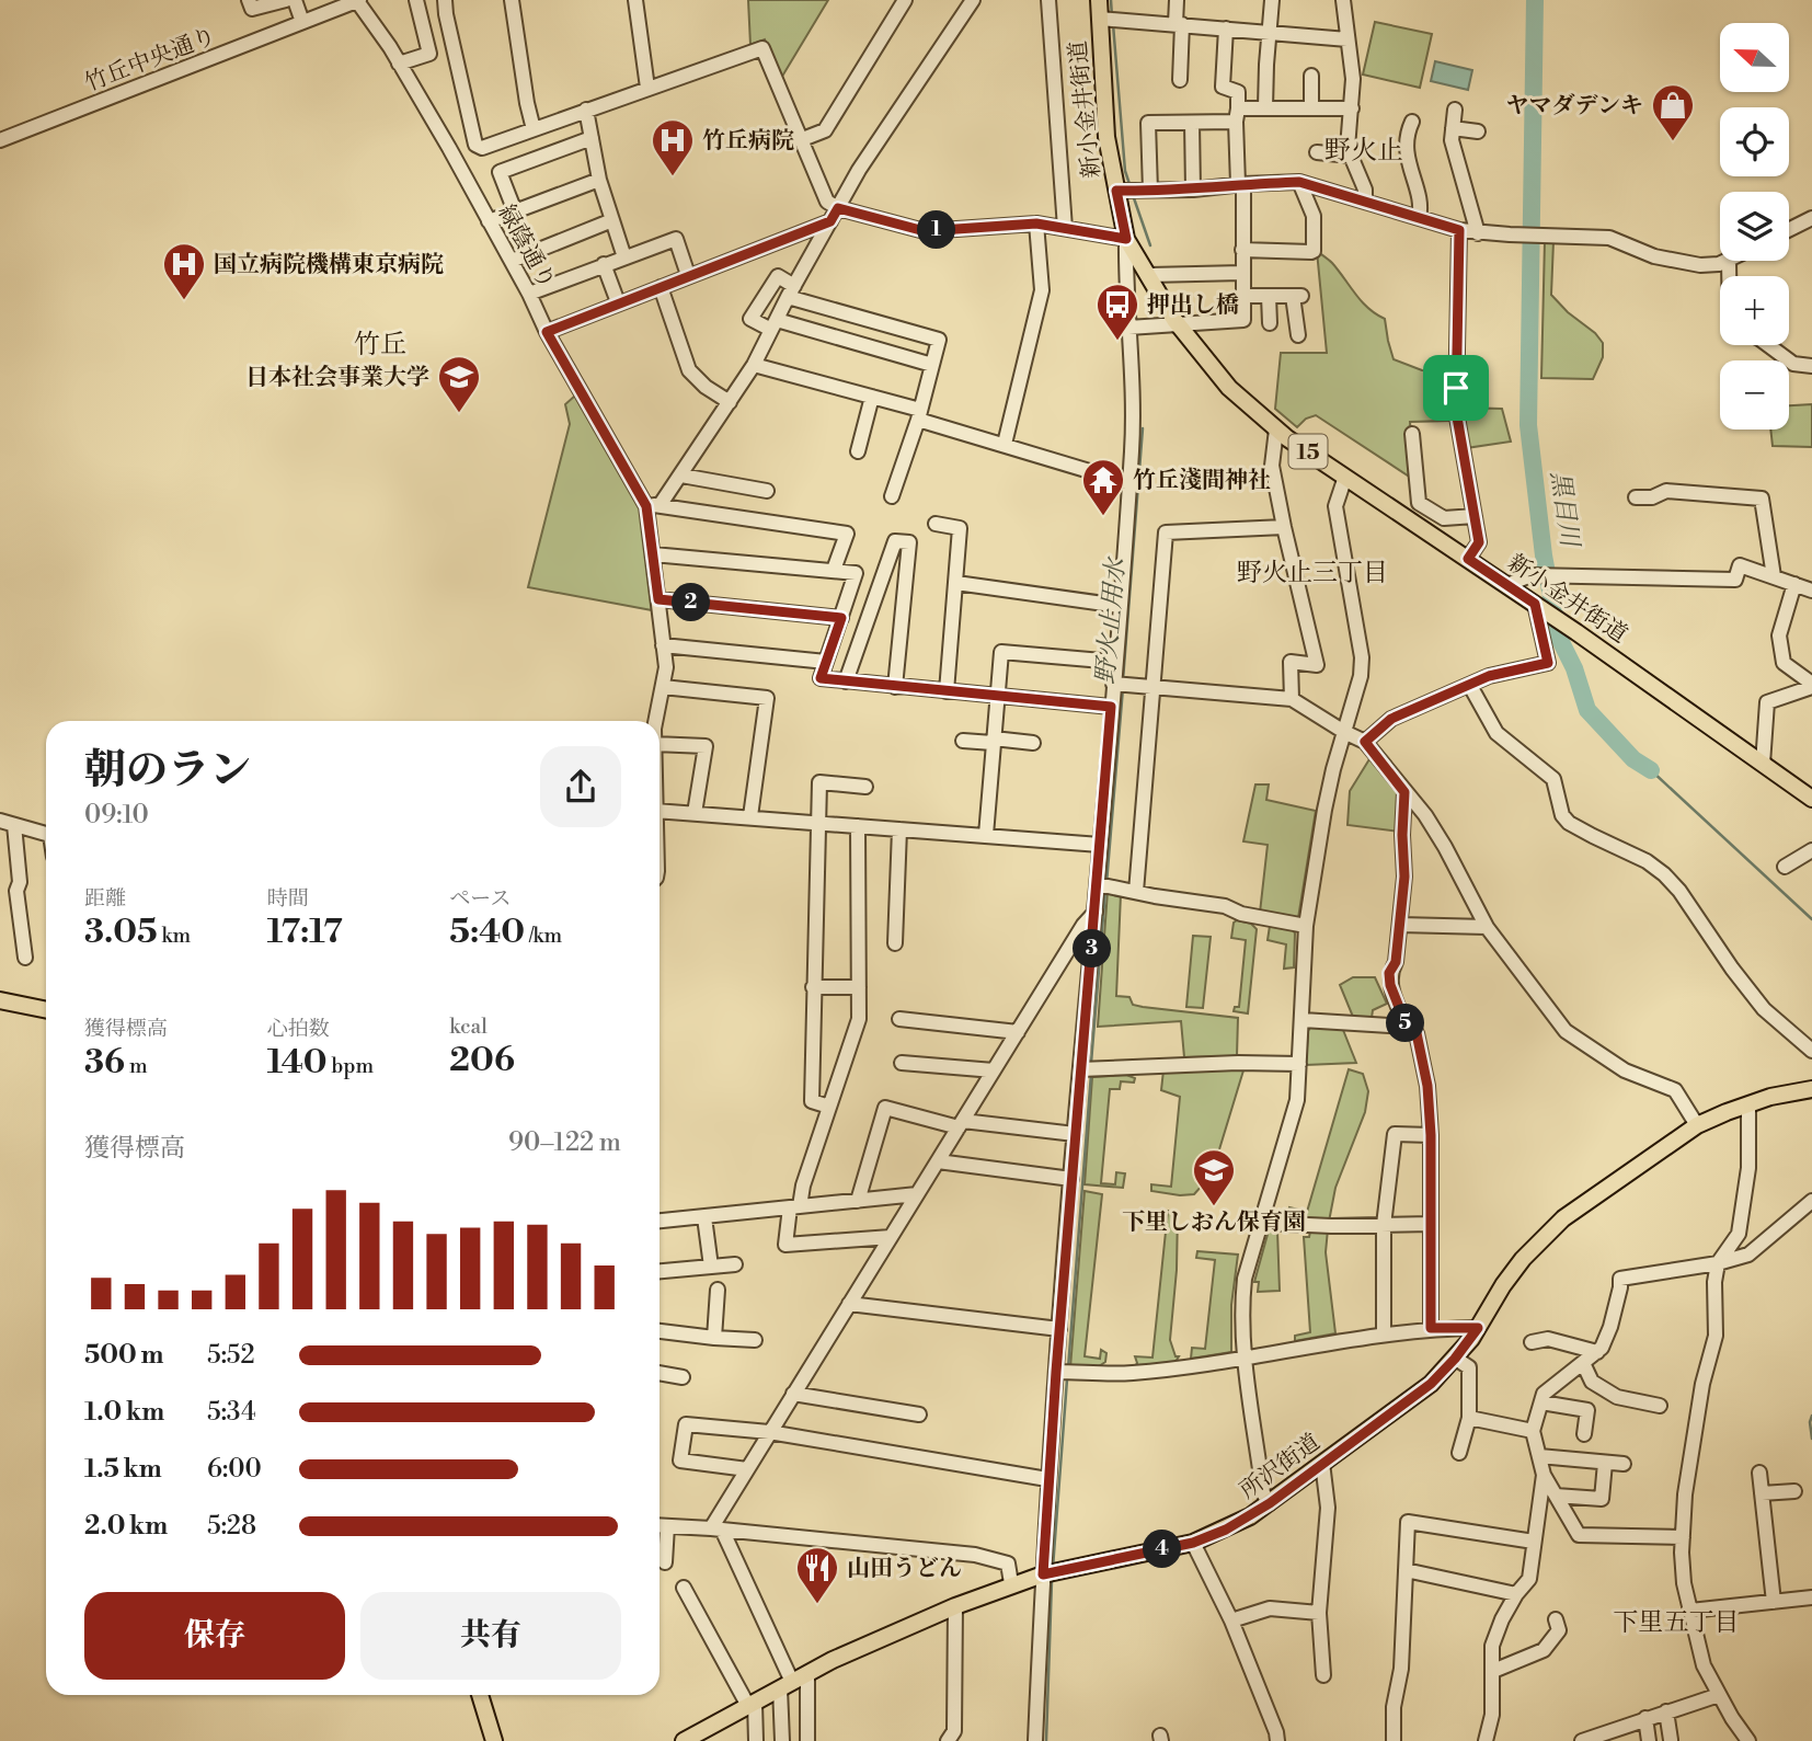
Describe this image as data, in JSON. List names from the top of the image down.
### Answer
{
  "streets": {
    "main road": ["新小金井街道", "15", "所沢街道"],
    "street": ["竹丘中央通り", "緑蔭通り"]
  },
  "crossings": [
    ["竹丘中央通り", "緑蔭通り"]
  ],
  "districts": [
    "野火止",
    "竹丘",
    "野火止三丁目",
    "下里五丁目"
  ],
  "water": ["黒目川", "野火止用水"],
  "places": {
    "shop": ["ヤマダデンキ"],
    "hospital": ["竹丘病院", "国立病院機構東京病院"],
    "bus stop": ["押出し橋"],
    "school or university": ["日本社会事業大学", "下里しおん保育園"],
    "temple": ["竹丘淺間神社"],
    "restaurant": ["山田うどん"]
  },
  "north": "left",
  "page": {
    "map_buttons": ["+", "−"],
    "pins": [
      "1",
      "2",
      "3",
      "5",
      "4"
    ],
    "heading": ["朝のラン", "09:10"],
    "stats": [
      ["距離", "3.05 km"],
      ["時間", "17:17"],
      ["ペース", "5:40 /km"],
      ["獲得標高", "36 m"],
      ["心拍数", "140 bpm"],
      ["kcal", "206"]
    ],
    "chart": ["獲得標高", "90–122 m"],
    "list": [
      {
        "name": "500 m",
        "note": "5:52"
      },
      {
        "name": "1.0 km",
        "note": "5:34"
      },
      {
        "name": "1.5 km",
        "note": "6:00"
      },
      {
        "name": "2.0 km",
        "note": "5:28"
      }
    ],
    "buttons": ["保存", "共有"]
  }
}
